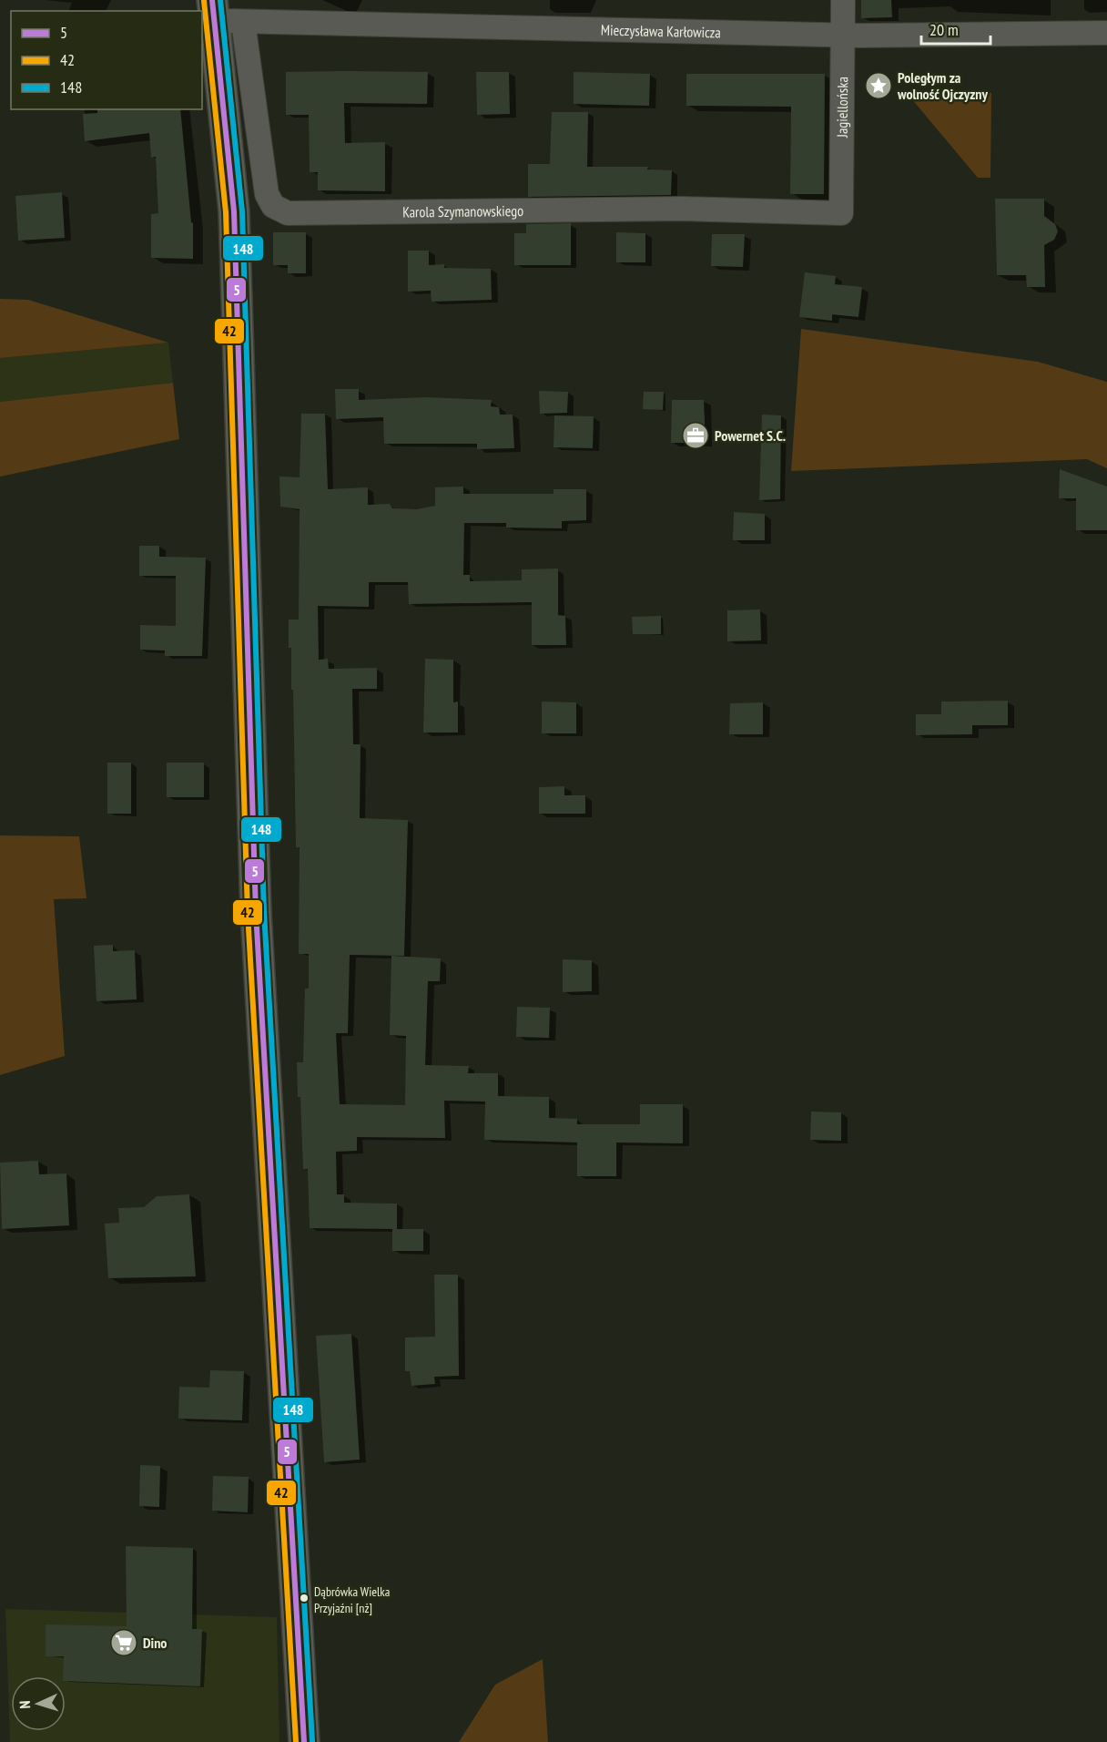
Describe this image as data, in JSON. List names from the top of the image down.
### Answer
{
  "streets": {
    "street": ["Mieczysława Karłowicza", "Jagiellońska", "Karola Szymanowskiego"]
  },
  "crossings": [
    ["Mieczysława Karłowicza", "Jagiellońska"],
    ["Mieczysława Karłowicza", "Karola Szymanowskiego"],
    ["Jagiellońska", "Karola Szymanowskiego"]
  ],
  "places": {
    "place": ["Poległym za wolność Ojczyzny"],
    "office": ["Powernet S.C."],
    "other": ["Dąbrówka Wielka Przyjaźni [nż]"],
    "supermarket": ["Dino"]
  },
  "lines": ["transit line 5", "transit line 148", "transit line 42"],
  "legend": ["5", "42", "148"],
  "scale_bar": "20 m",
  "north": "left"
}
